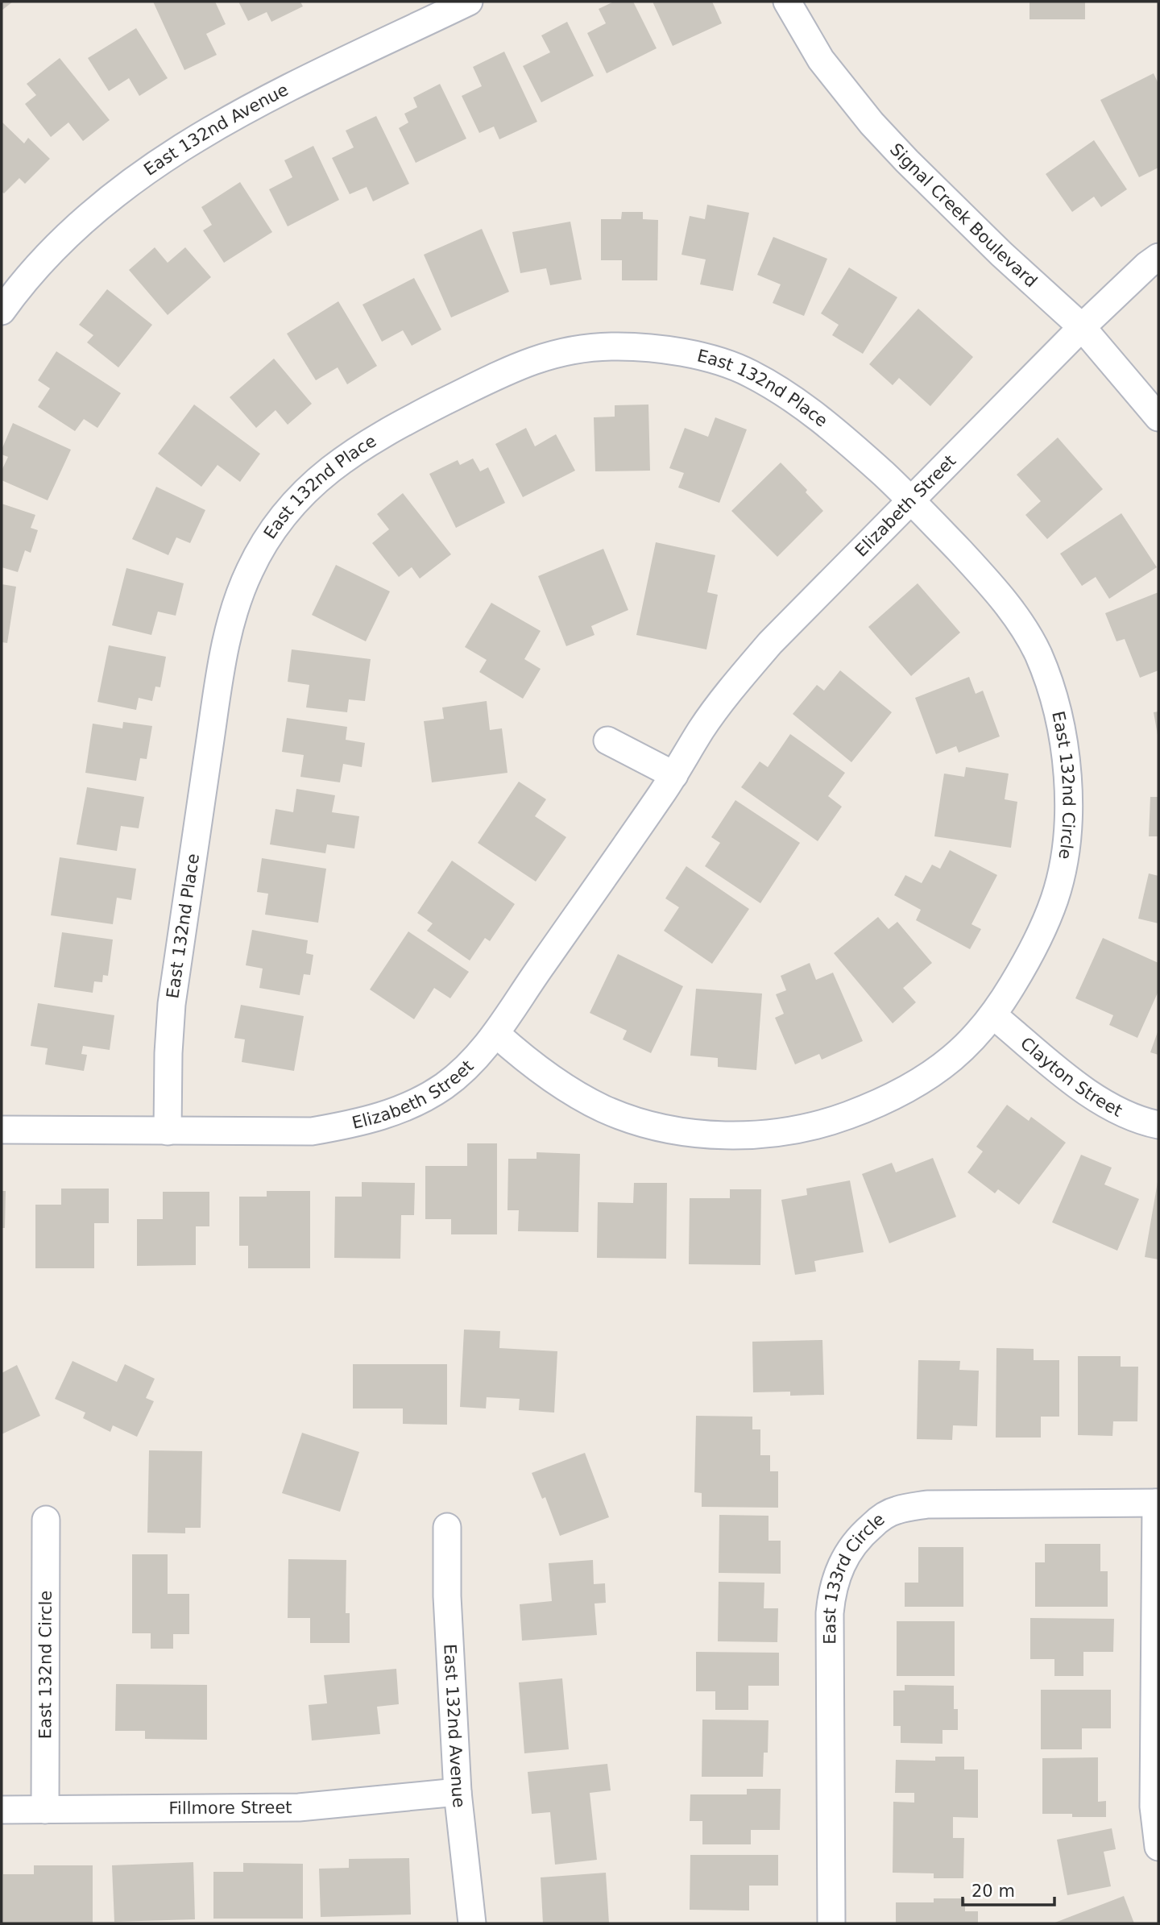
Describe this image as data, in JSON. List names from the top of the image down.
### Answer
{
  "streets": {
    "street": [
      "East 132nd Avenue",
      "Signal Creek Boulevard",
      "East 132nd Place",
      "Elizabeth Street",
      "East 132nd Circle",
      "Clayton Street",
      "East 133rd Circle",
      "Fillmore Street"
    ]
  },
  "crossings": [
    ["East 132nd Avenue", "Fillmore Street"],
    ["Signal Creek Boulevard", "Elizabeth Street"],
    ["East 132nd Place", "Elizabeth Street"],
    ["East 132nd Place", "East 132nd Circle"],
    ["Elizabeth Street", "East 132nd Circle"],
    ["East 132nd Circle", "Clayton Street"],
    ["East 132nd Circle", "Fillmore Street"]
  ],
  "scale_bar": "20 m"
}
